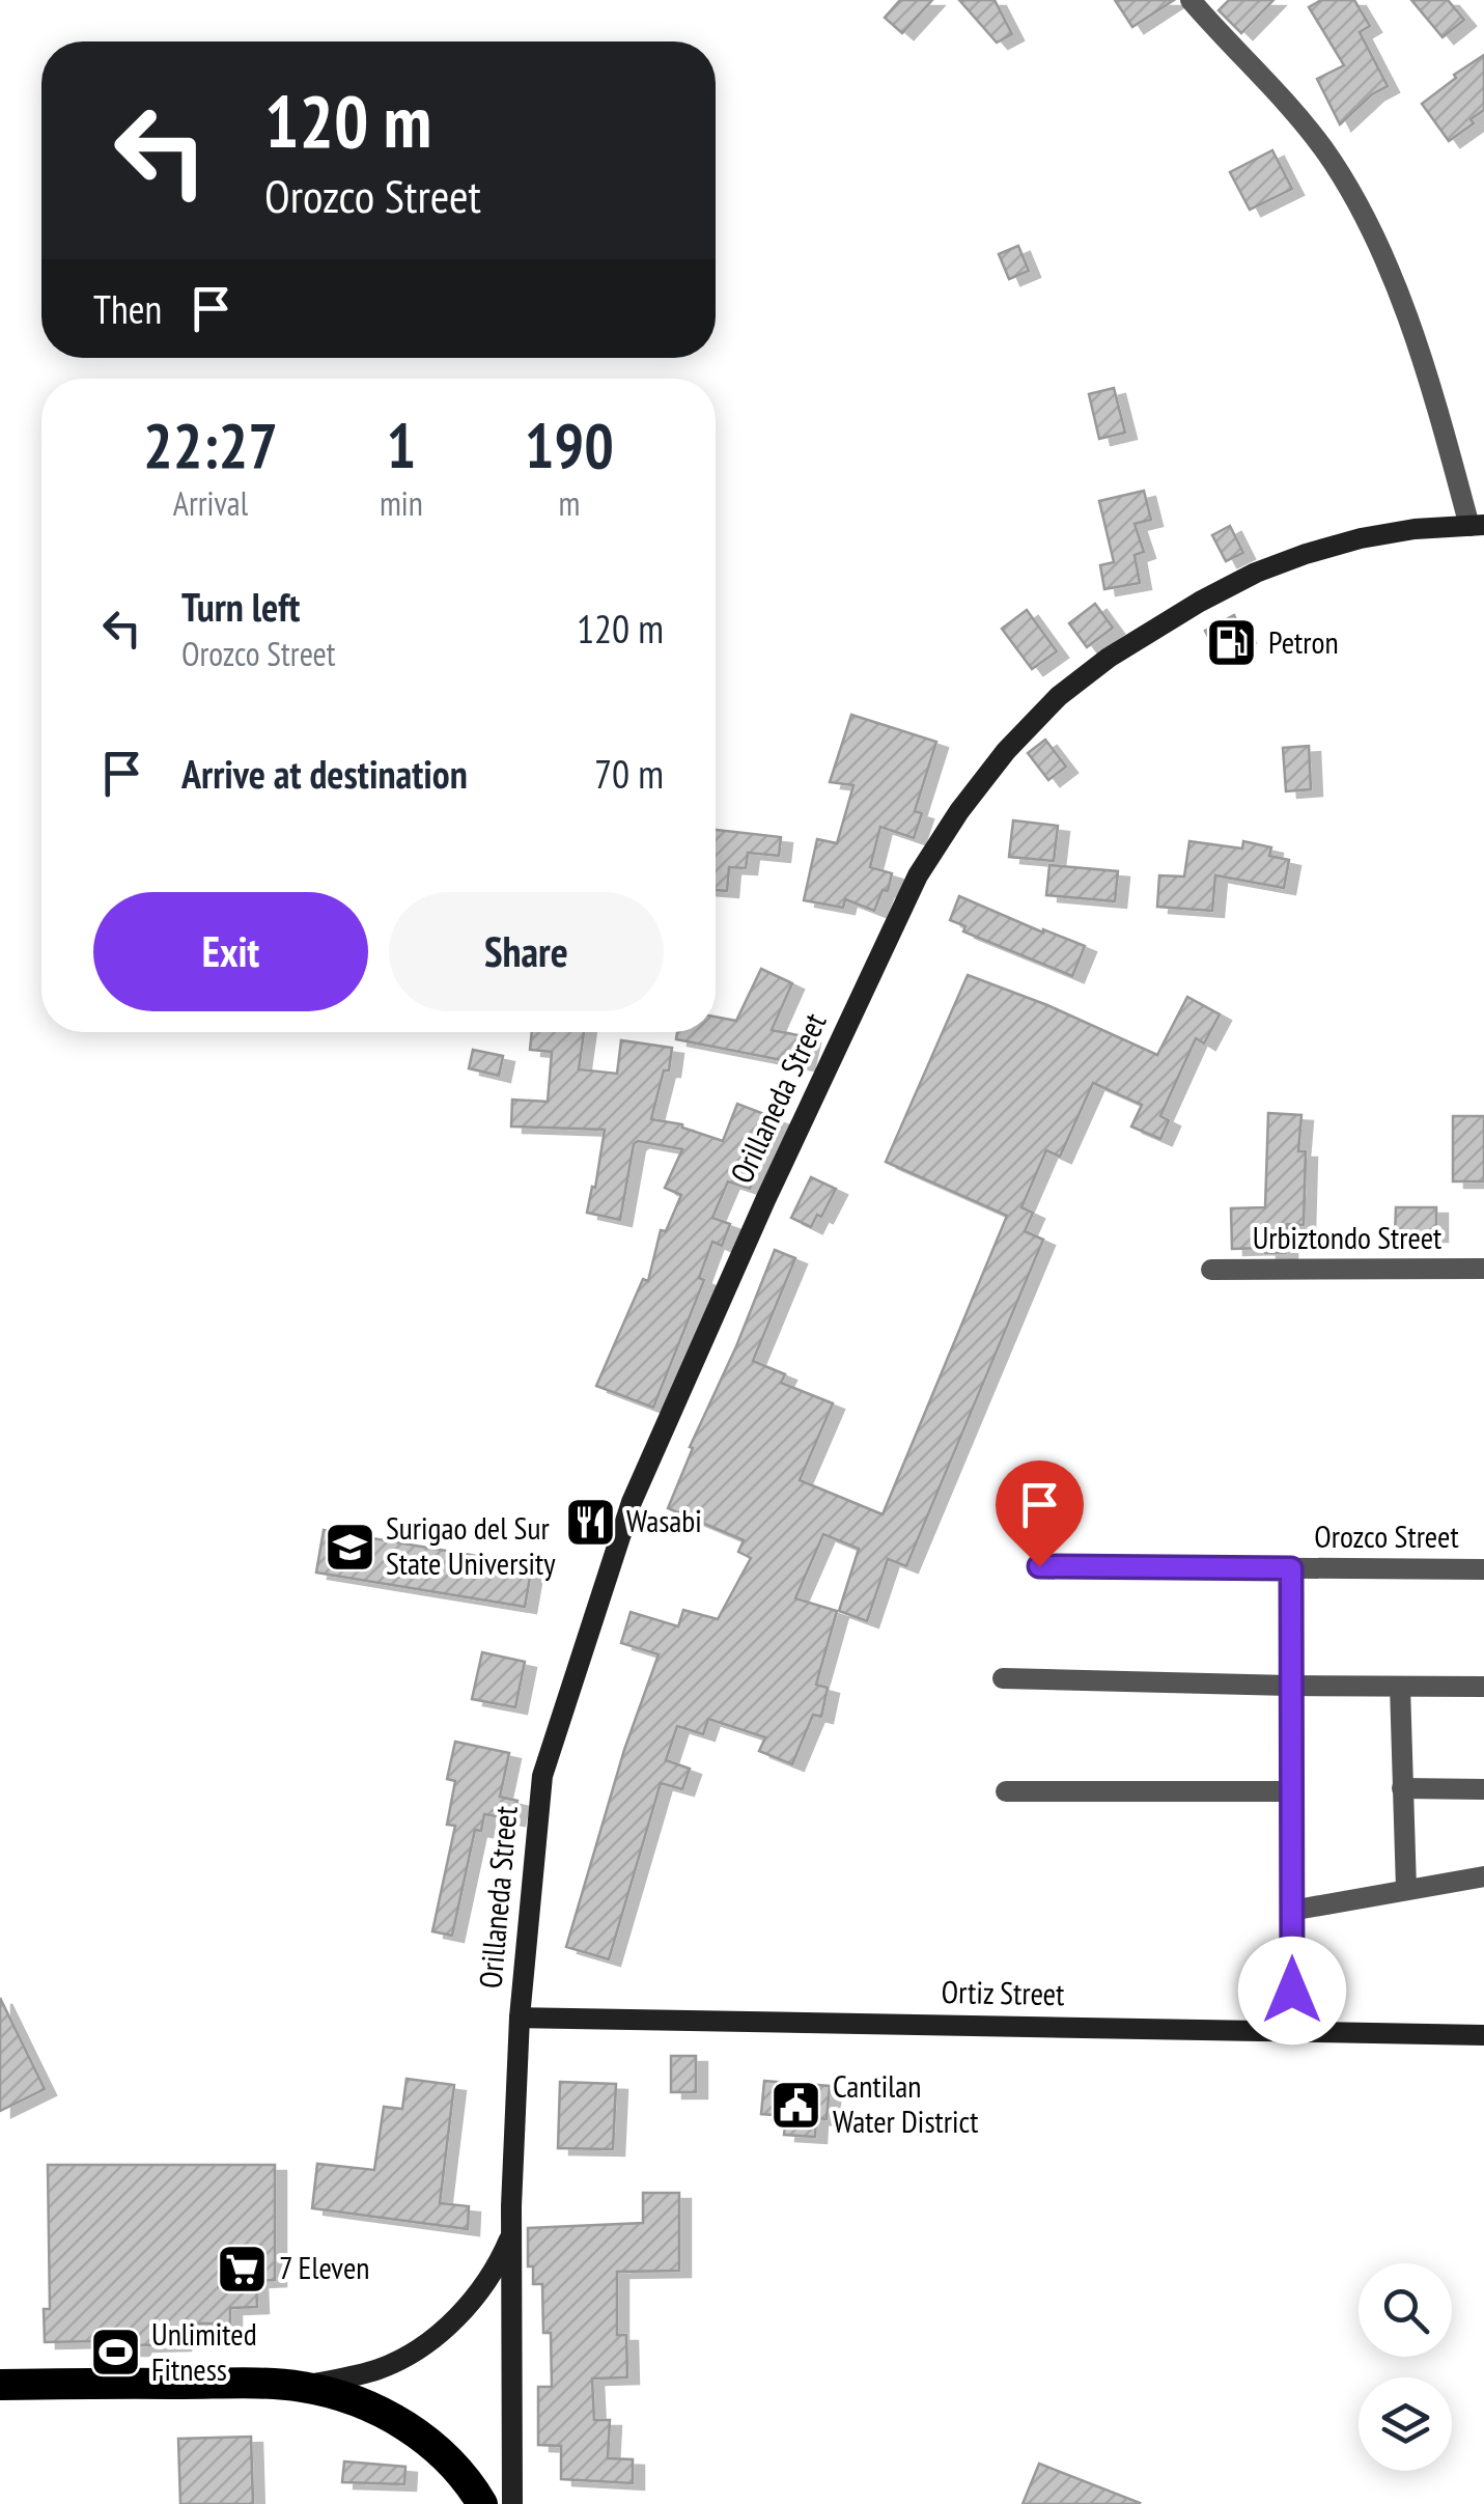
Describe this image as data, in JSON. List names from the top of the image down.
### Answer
{
  "streets": {
    "street": [
      "Orillaneda Street",
      "Urbiztondo Street",
      "Orozco Street",
      "Ortiz Street"
    ]
  },
  "crossings": [
    ["Orillaneda Street", "Ortiz Street"]
  ],
  "places": {
    "fuel station": ["Petron"],
    "restaurant": ["Wasabi"],
    "school or university": ["Surigao del Sur State University"],
    "public building": ["Cantilan Water District"],
    "supermarket": ["7 Eleven"],
    "sports": ["Unlimited Fitness"]
  },
  "page": {
    "turn": ["120 m", "Orozco Street"],
    "then": "Then",
    "eta": [
      "22:27",
      "Arrival",
      "1",
      "min",
      "190",
      "m"
    ],
    "list": [
      {
        "name": "Turn left",
        "note": "Orozco Street",
        "value": "120 m"
      },
      {
        "name": "Arrive at destination",
        "value": "70 m"
      }
    ],
    "buttons": ["Exit", "Share"]
  }
}
